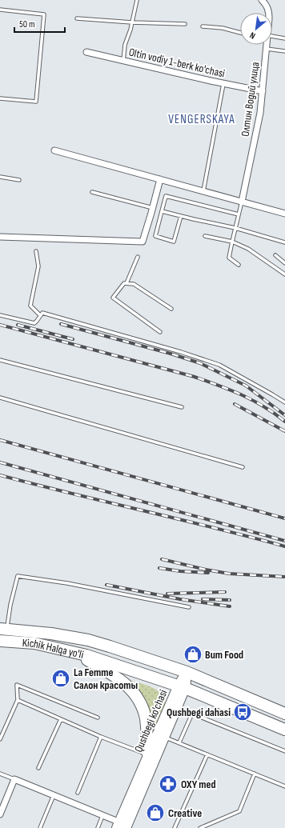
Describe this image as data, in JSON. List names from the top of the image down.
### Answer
{
  "streets": {
    "highway": ["Kichik Halqa yo'li"],
    "main road": ["Qushbegi ko'chasi"],
    "street": ["Oltin vodiy 1-berk ko'chasi", "Олтин Водий улица"]
  },
  "crossings": [
    ["Oltin vodiy 1-berk ko'chasi", "Олтин Водий улица"],
    ["Kichik Halqa yo'li", "Qushbegi ko'chasi"]
  ],
  "districts": ["VENGERSKAYA"],
  "places": {
    "shop": ["Bum Food", "La Femme Салон красоты", "Creative"],
    "bus stop": ["Qushbegi dahasi"],
    "pharmacy": ["OXY med"]
  },
  "scale_bar": "50 m",
  "north": "bottom left"
}
